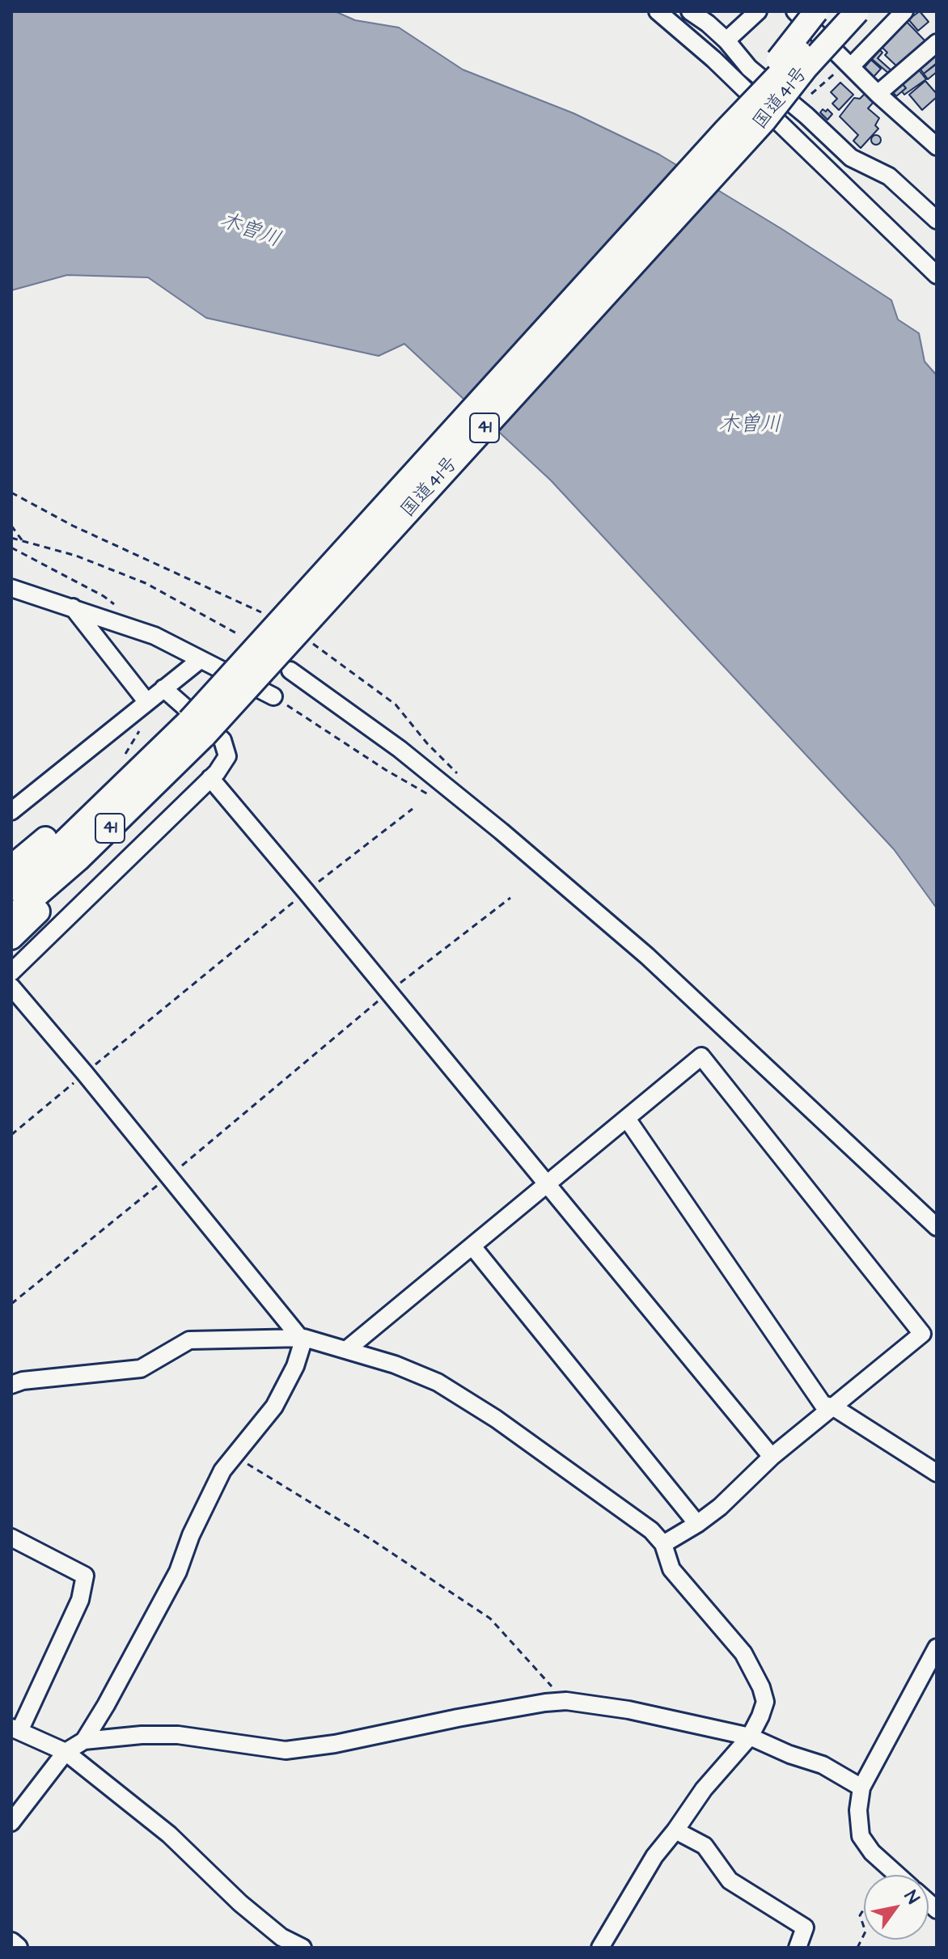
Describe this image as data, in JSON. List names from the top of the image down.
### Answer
{
  "streets": {
    "highway": ["国道41号", "41"]
  },
  "water": ["木曽川"],
  "north": "top right"
}
